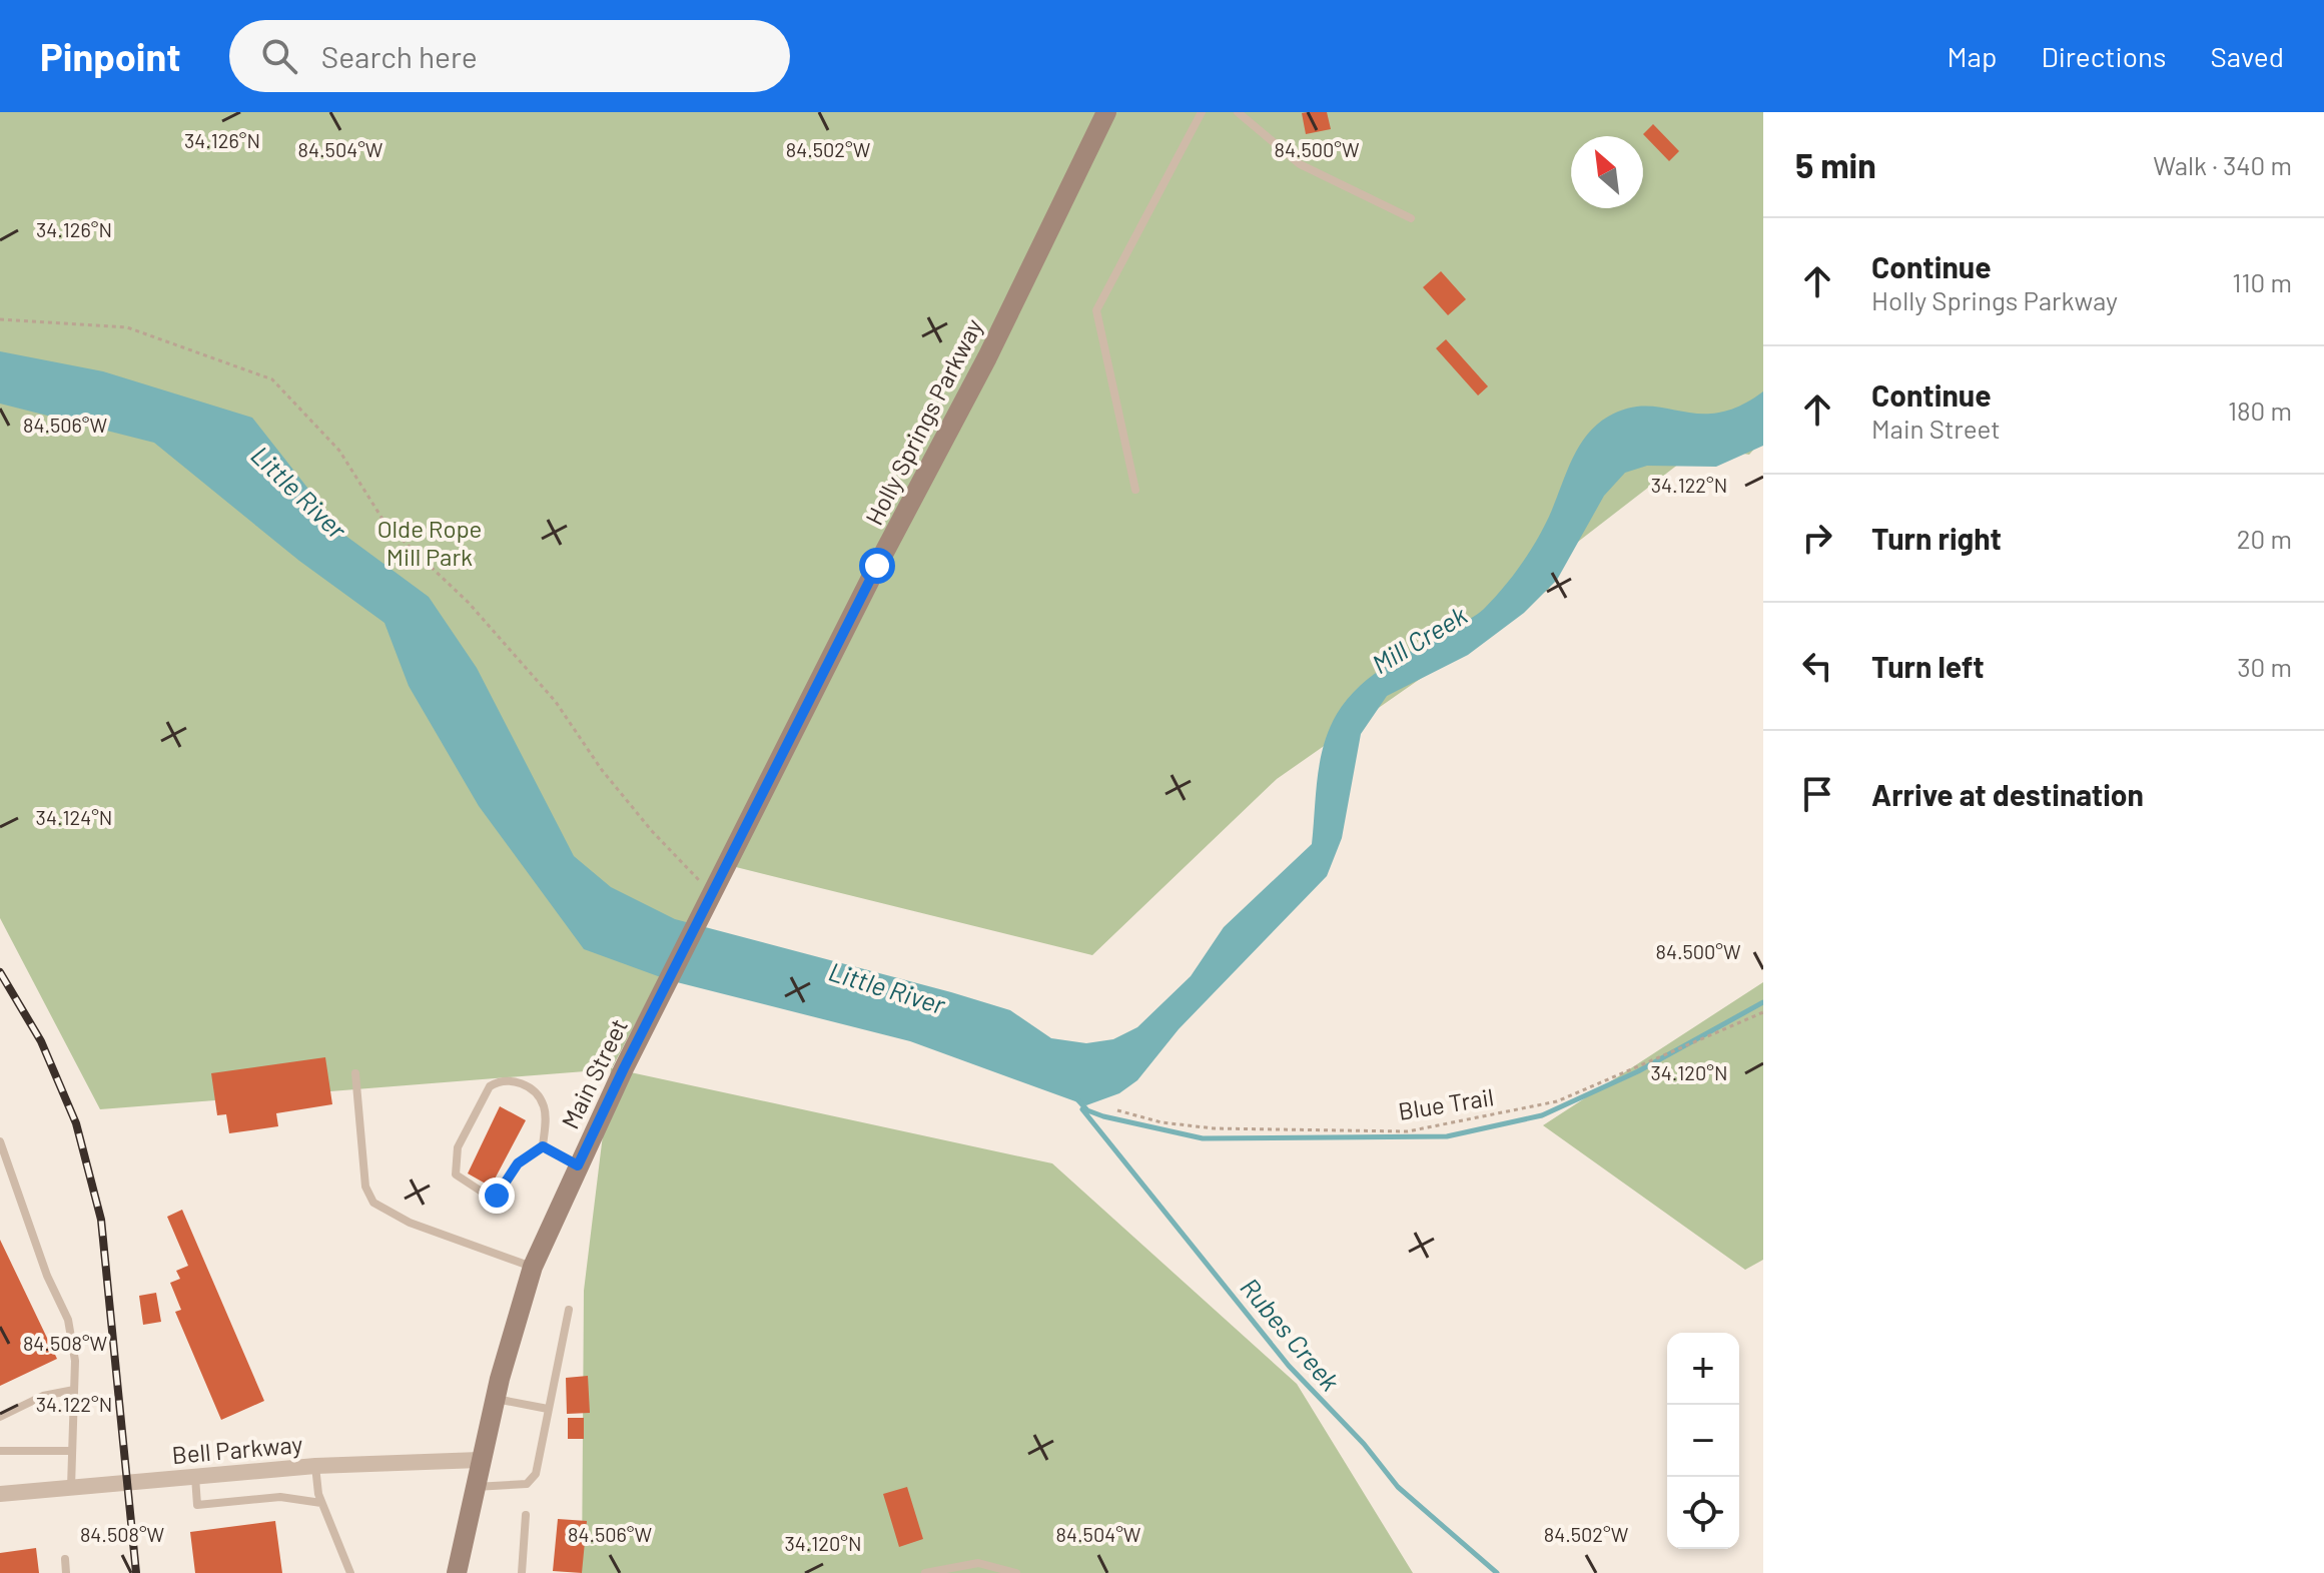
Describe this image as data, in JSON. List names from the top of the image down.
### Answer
{
  "streets": {
    "main road": ["Holly Springs Parkway", "Main Street"],
    "street": ["Bell Parkway"],
    "path": ["Blue Trail"]
  },
  "crossings": [
    ["Holly Springs Parkway", "Main Street"],
    ["Main Street", "Bell Parkway"]
  ],
  "water": ["Little River", "Mill Creek", "Rubes Creek"],
  "parks": ["Olde Rope Mill Park"],
  "north": "top left",
  "page": {
    "header": "Pinpoint",
    "search": "Search here",
    "nav": ["Map", "Directions", "Saved"],
    "heading": ["5 min", "Walk · 340 m"],
    "list": [
      ["Continue", "Holly Springs Parkway", "110 m"],
      ["Continue", "Main Street", "180 m"],
      ["Turn right", "20 m"],
      ["Turn left", "30 m"],
      "Arrive at destination"
    ],
    "map_buttons": ["+", "−"]
  },
  "coordinates": [
    "34.126°N",
    "84.504°W",
    "84.502°W",
    "84.500°W",
    "84.506°W",
    "34.122°N",
    "34.124°N",
    "34.120°N",
    "84.508°W"
  ]
}
